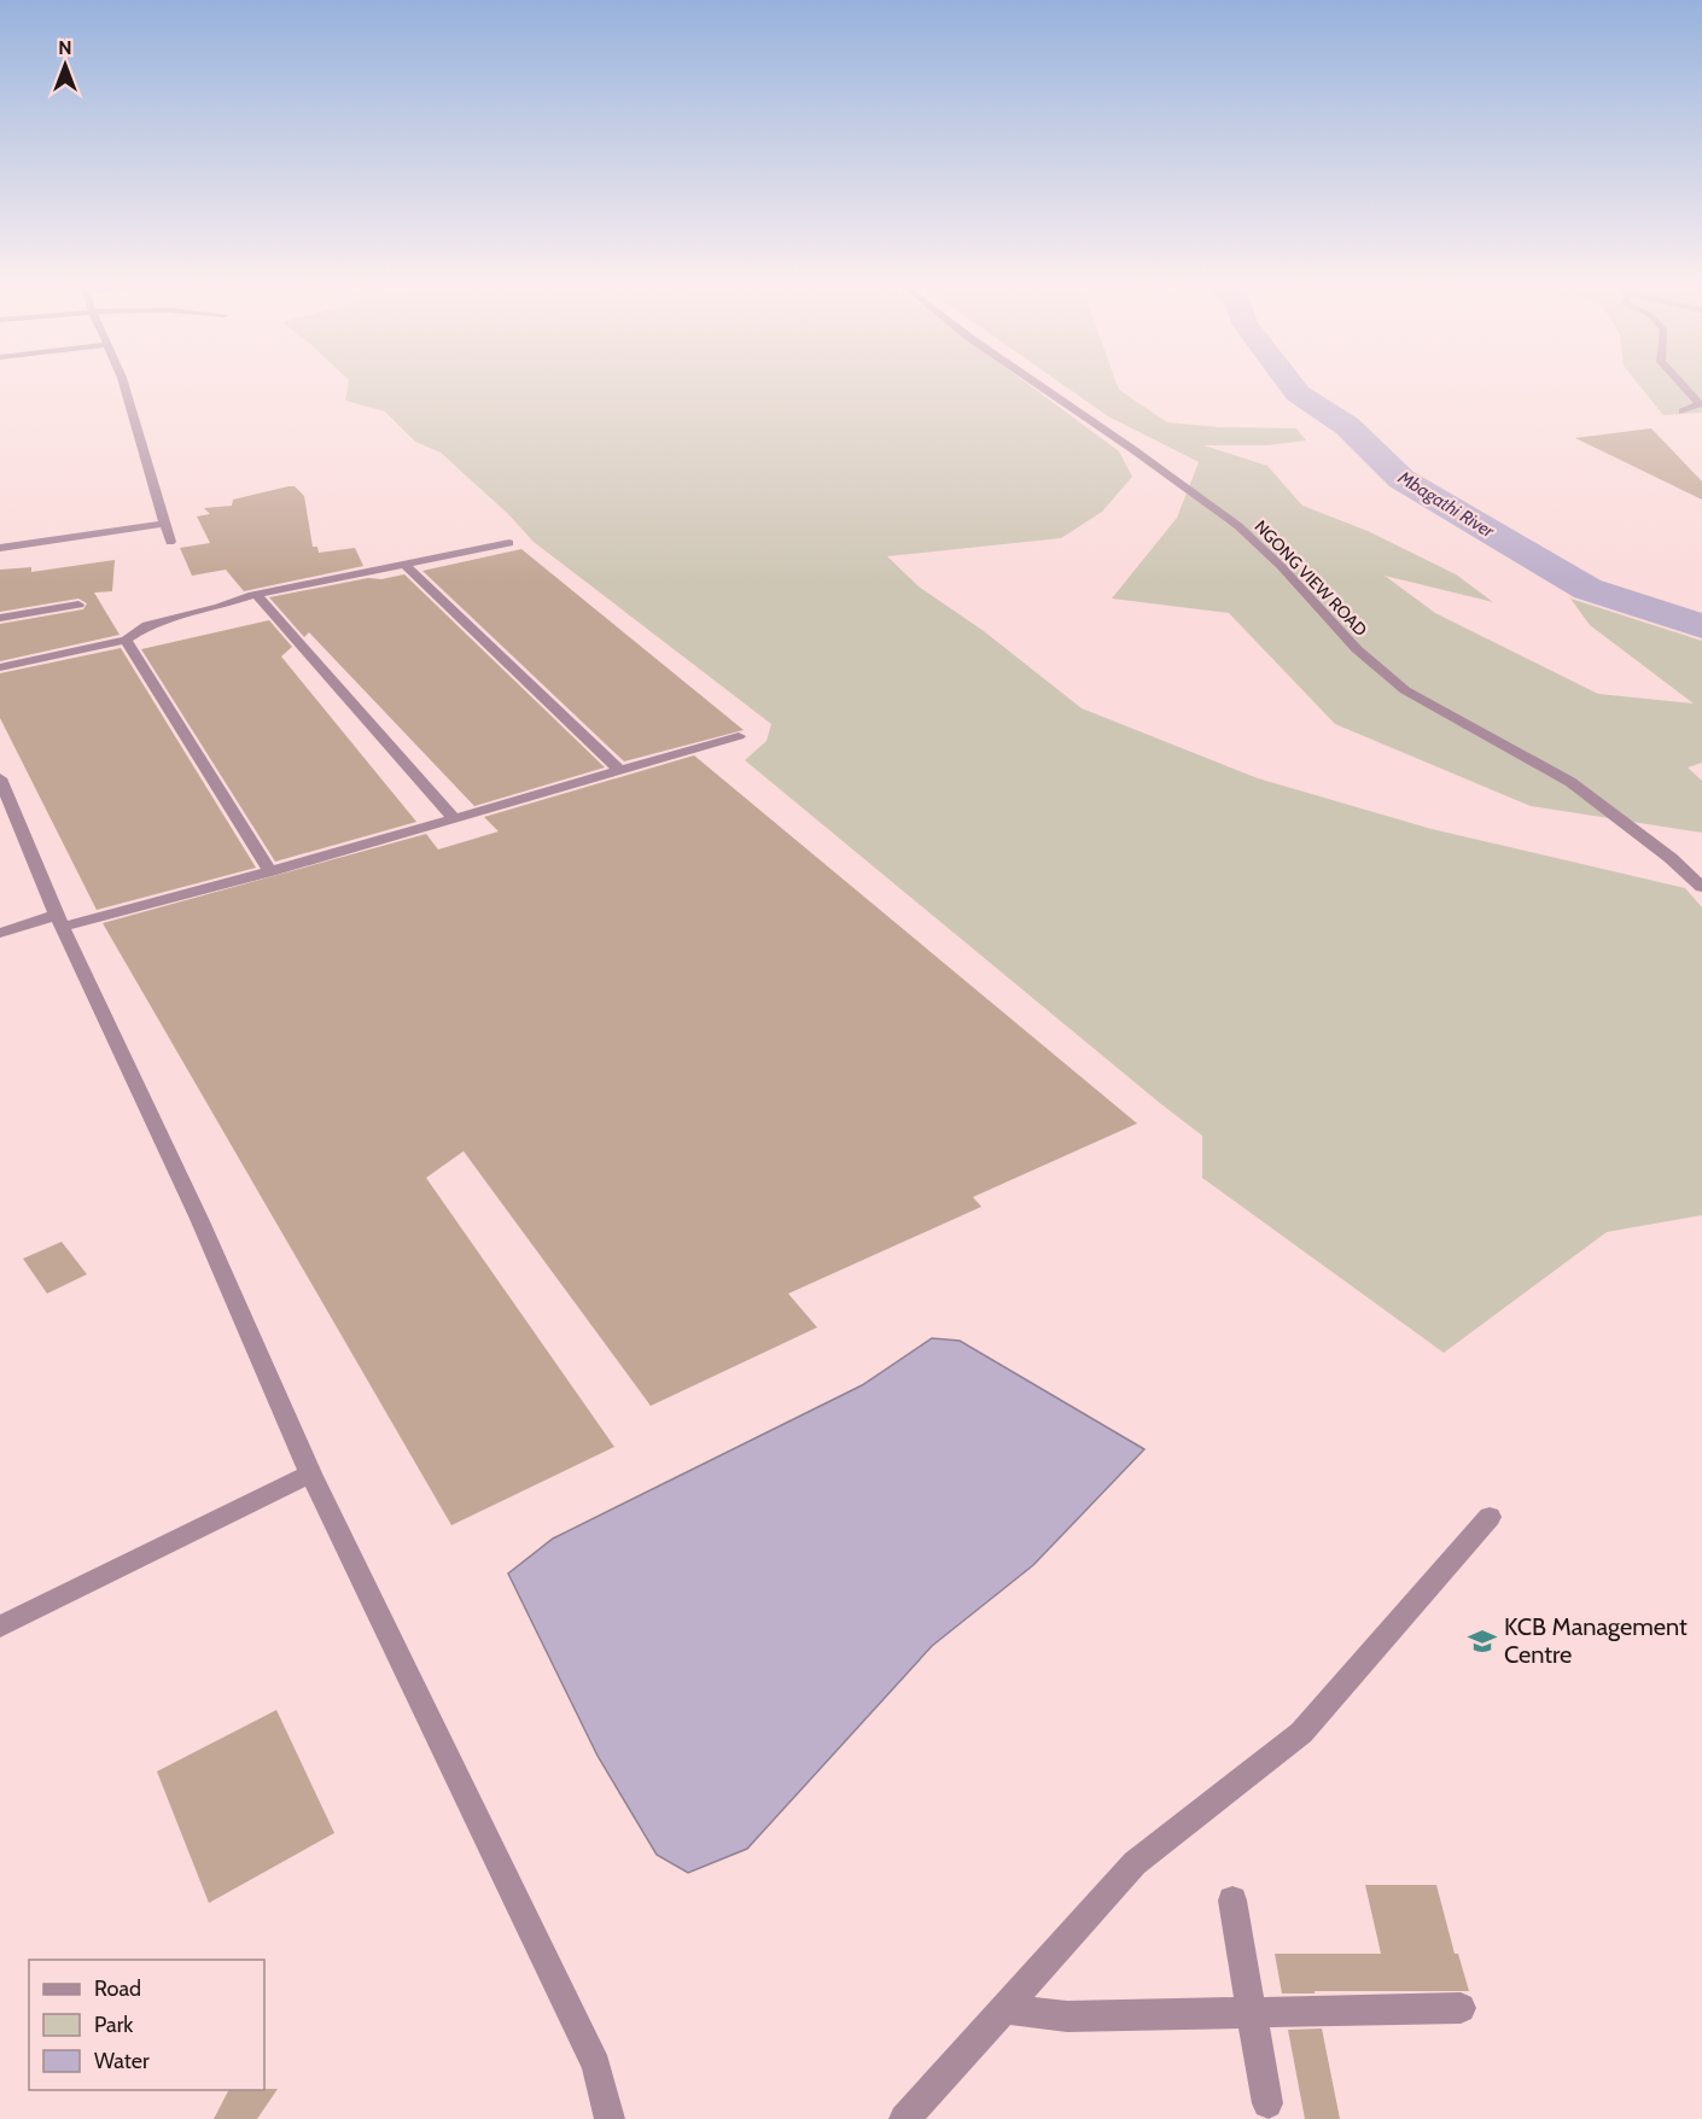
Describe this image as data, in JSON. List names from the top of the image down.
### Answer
{
  "streets": {
    "street": ["NGONG VIEW ROAD"]
  },
  "water": ["Mbagathi River"],
  "places": {
    "school or university": ["KCB Management Centre"]
  },
  "legend": ["Road", "Park", "Water"],
  "north": "top"
}
